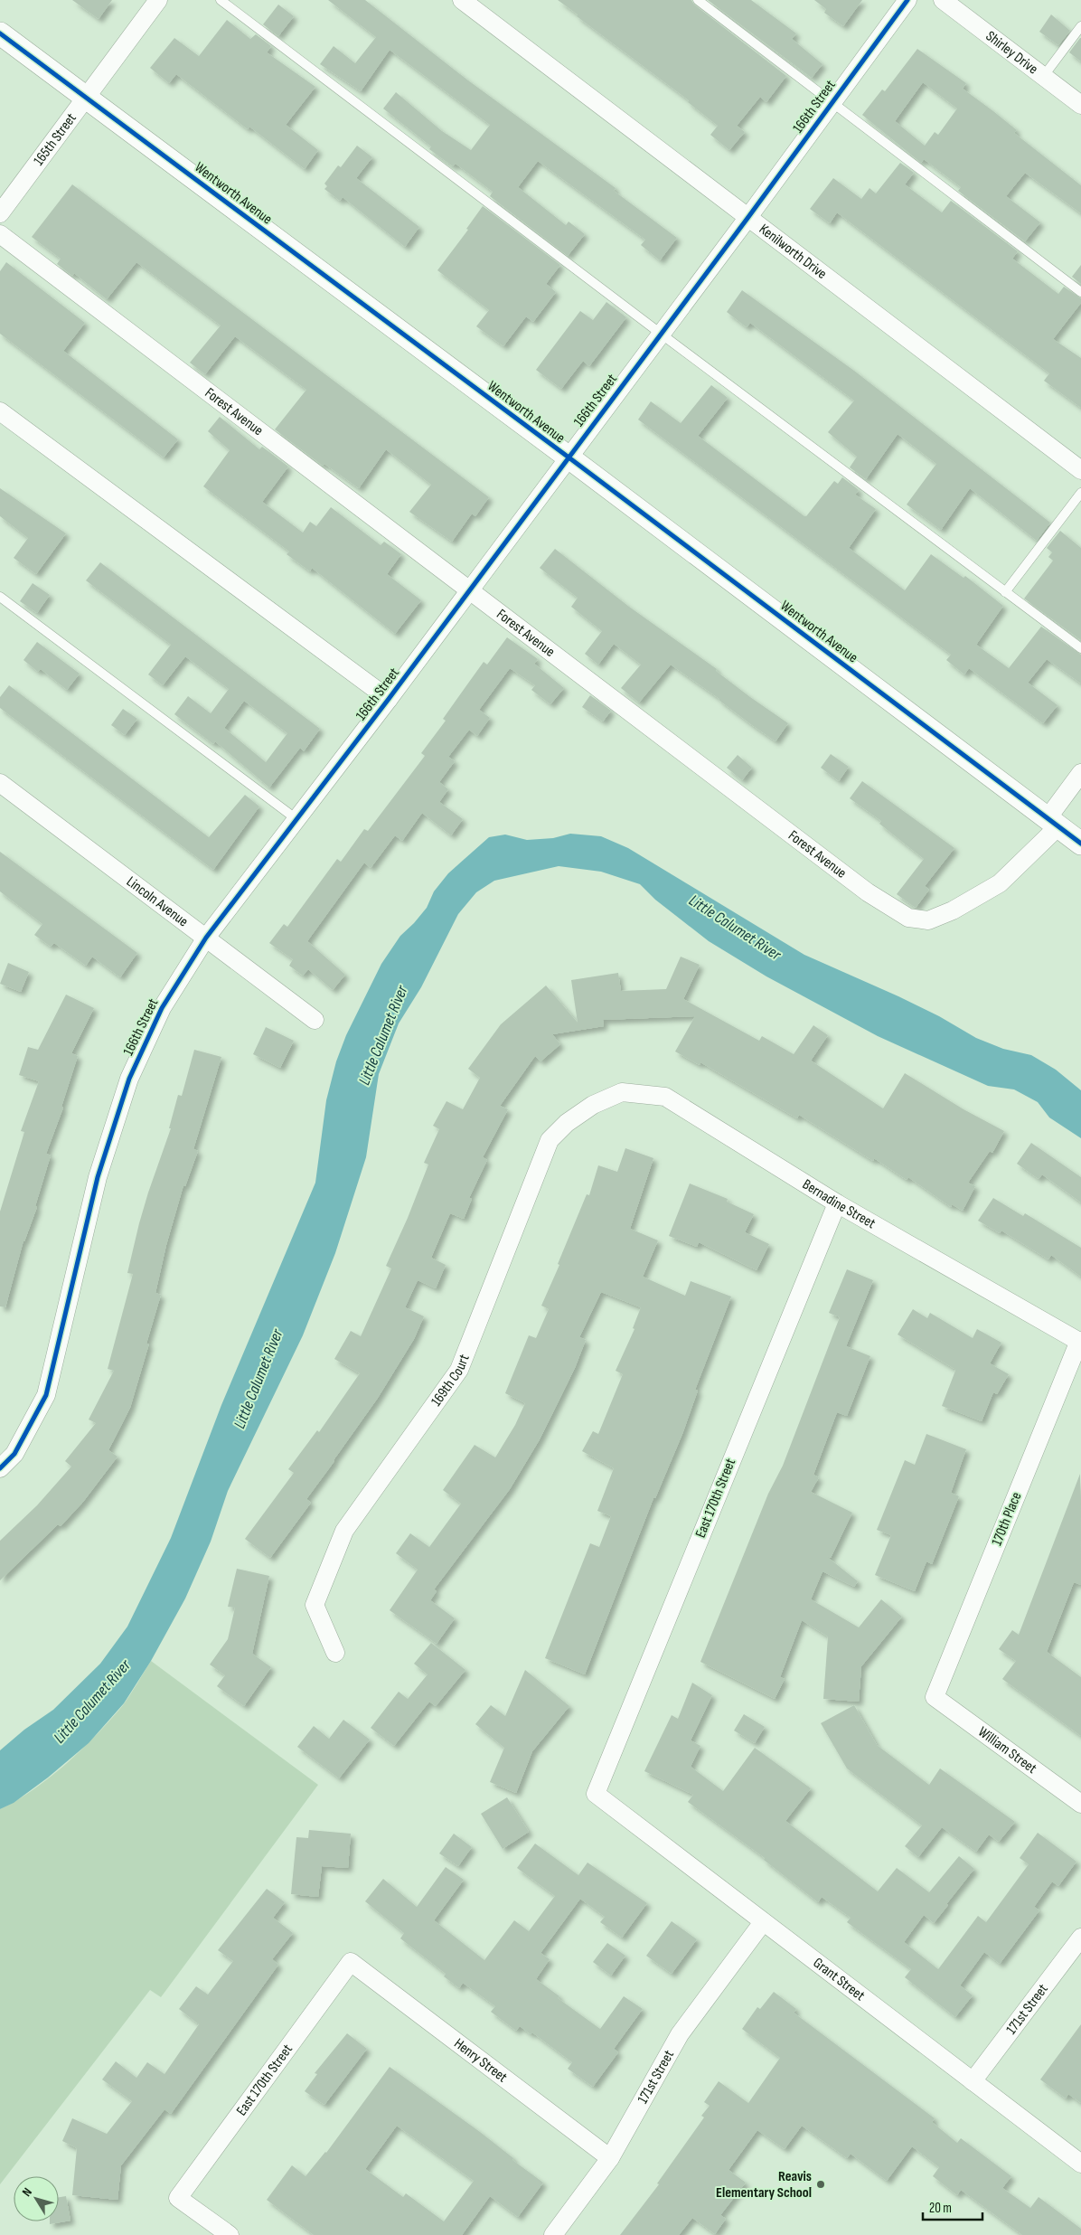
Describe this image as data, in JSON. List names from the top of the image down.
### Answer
{
  "streets": {
    "street": [
      "Shirley Drive",
      "166th Street",
      "165th Street",
      "Wentworth Avenue",
      "Kenilworth Drive",
      "Forest Avenue",
      "Lincoln Avenue",
      "Bernadine Street",
      "169th Court",
      "East 170th Street",
      "170th Place",
      "William Street",
      "Grant Street",
      "171st Street",
      "Henry Street"
    ]
  },
  "crossings": [
    ["166th Street", "Wentworth Avenue"],
    ["166th Street", "Kenilworth Drive"],
    ["166th Street", "Forest Avenue"],
    ["166th Street", "Lincoln Avenue"],
    ["165th Street", "Wentworth Avenue"],
    ["Wentworth Avenue", "Forest Avenue"],
    ["Bernadine Street", "169th Court"],
    ["Bernadine Street", "East 170th Street"],
    ["Bernadine Street", "170th Place"],
    ["East 170th Street", "Grant Street"],
    ["East 170th Street", "Henry Street"],
    ["170th Place", "William Street"],
    ["Grant Street", "171st Street"],
    ["171st Street", "Henry Street"]
  ],
  "water": ["Little Calumet River"],
  "places": ["Reavis Elementary School"],
  "scale_bar": "20 m",
  "north": "top left"
}
